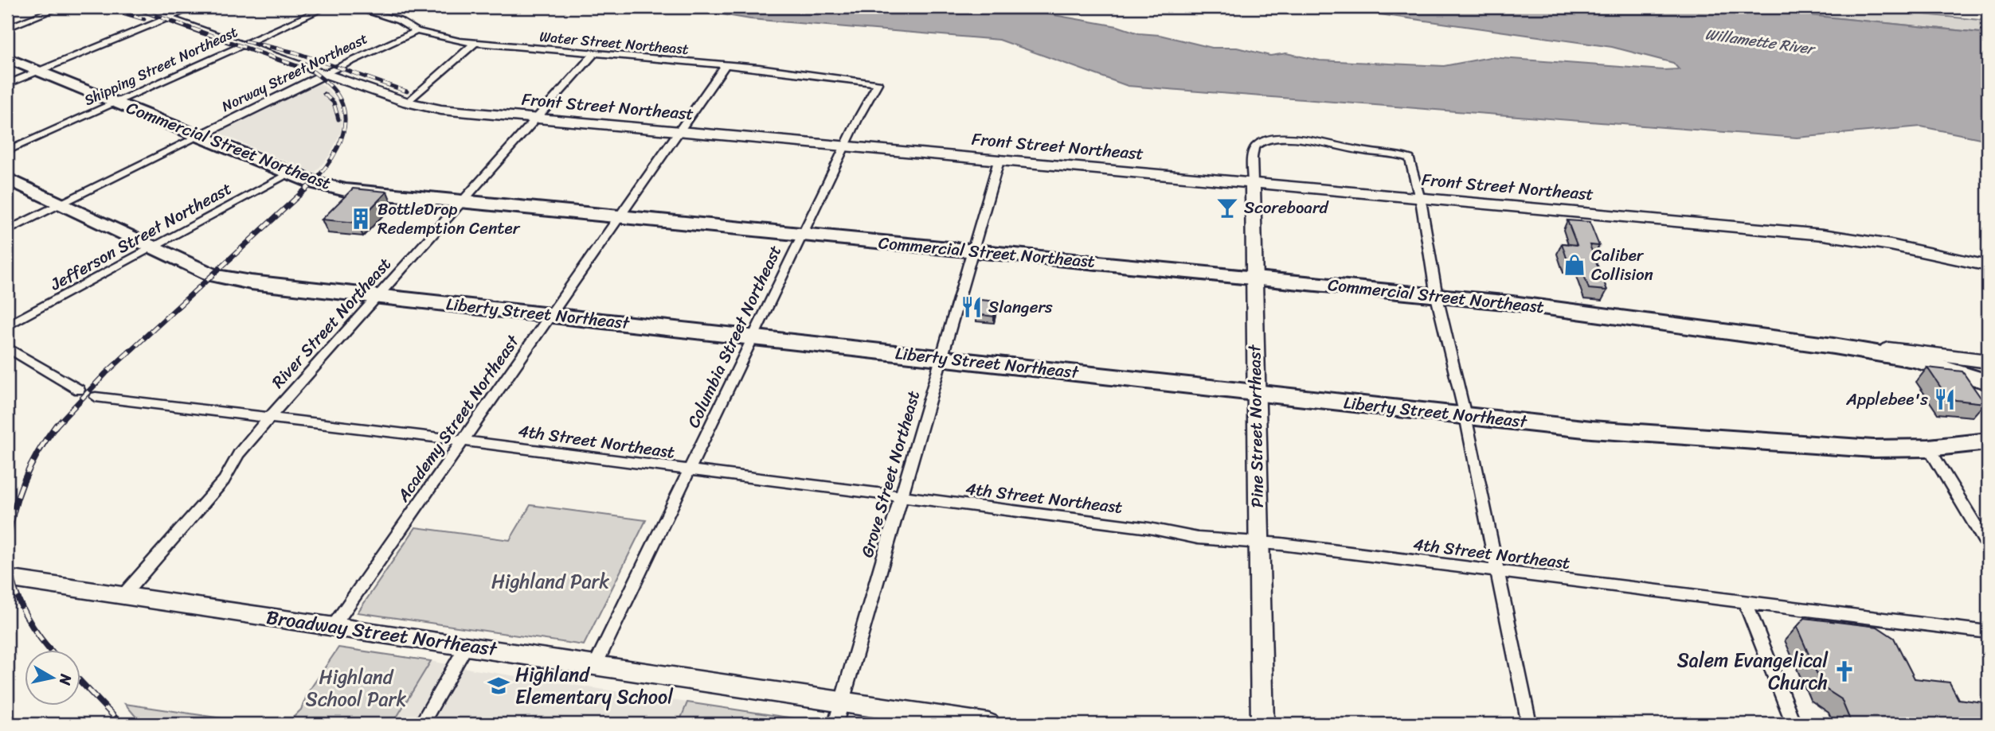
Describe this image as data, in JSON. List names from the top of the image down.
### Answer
{
  "streets": {
    "highway": ["Commercial Street Northeast", "Liberty Street Northeast"],
    "street": [
      "Water Street Northeast",
      "Shipping Street Northeast",
      "Norway Street Northeast",
      "Front Street Northeast",
      "Jefferson Street Northeast",
      "River Street Northeast",
      "Columbia Street Northeast",
      "Academy Street Northeast",
      "Pine Street Northeast",
      "4th Street Northeast",
      "Grove Street Northeast",
      "Broadway Street Northeast"
    ]
  },
  "crossings": [
    ["Water Street Northeast", "Norway Street Northeast"],
    ["Water Street Northeast", "River Street Northeast"],
    ["Water Street Northeast", "Columbia Street Northeast"],
    ["Water Street Northeast", "Academy Street Northeast"],
    ["Shipping Street Northeast", "Front Street Northeast"],
    ["Shipping Street Northeast", "Commercial Street Northeast"],
    ["Norway Street Northeast", "Front Street Northeast"],
    ["Norway Street Northeast", "Commercial Street Northeast"],
    ["Norway Street Northeast", "Liberty Street Northeast"],
    ["Front Street Northeast", "River Street Northeast"],
    ["Front Street Northeast", "Columbia Street Northeast"],
    ["Front Street Northeast", "Academy Street Northeast"],
    ["Front Street Northeast", "Pine Street Northeast"],
    ["Front Street Northeast", "Grove Street Northeast"],
    ["Commercial Street Northeast", "Jefferson Street Northeast"],
    ["Commercial Street Northeast", "River Street Northeast"],
    ["Commercial Street Northeast", "Columbia Street Northeast"],
    ["Commercial Street Northeast", "Academy Street Northeast"],
    ["Commercial Street Northeast", "Pine Street Northeast"],
    ["Commercial Street Northeast", "Grove Street Northeast"],
    ["Jefferson Street Northeast", "Liberty Street Northeast"],
    ["Liberty Street Northeast", "River Street Northeast"],
    ["Liberty Street Northeast", "Columbia Street Northeast"],
    ["Liberty Street Northeast", "Academy Street Northeast"],
    ["Liberty Street Northeast", "Pine Street Northeast"],
    ["Liberty Street Northeast", "Grove Street Northeast"],
    ["River Street Northeast", "4th Street Northeast"],
    ["River Street Northeast", "Broadway Street Northeast"],
    ["Columbia Street Northeast", "4th Street Northeast"],
    ["Columbia Street Northeast", "Broadway Street Northeast"],
    ["Academy Street Northeast", "4th Street Northeast"],
    ["Academy Street Northeast", "Broadway Street Northeast"],
    ["Pine Street Northeast", "4th Street Northeast"],
    ["4th Street Northeast", "Grove Street Northeast"],
    ["Grove Street Northeast", "Broadway Street Northeast"]
  ],
  "water": ["Willamette River"],
  "parks": ["Highland Park", "Highland School Park"],
  "places": {
    "bar": ["Scoreboard"],
    "building": ["BottleDrop Redemption Center"],
    "shop": ["Caliber Collision"],
    "restaurant": ["Slangers", "Applebee's"],
    "church": ["Salem Evangelical Church"],
    "school or university": ["Highland Elementary School"]
  },
  "north": "right"
}
